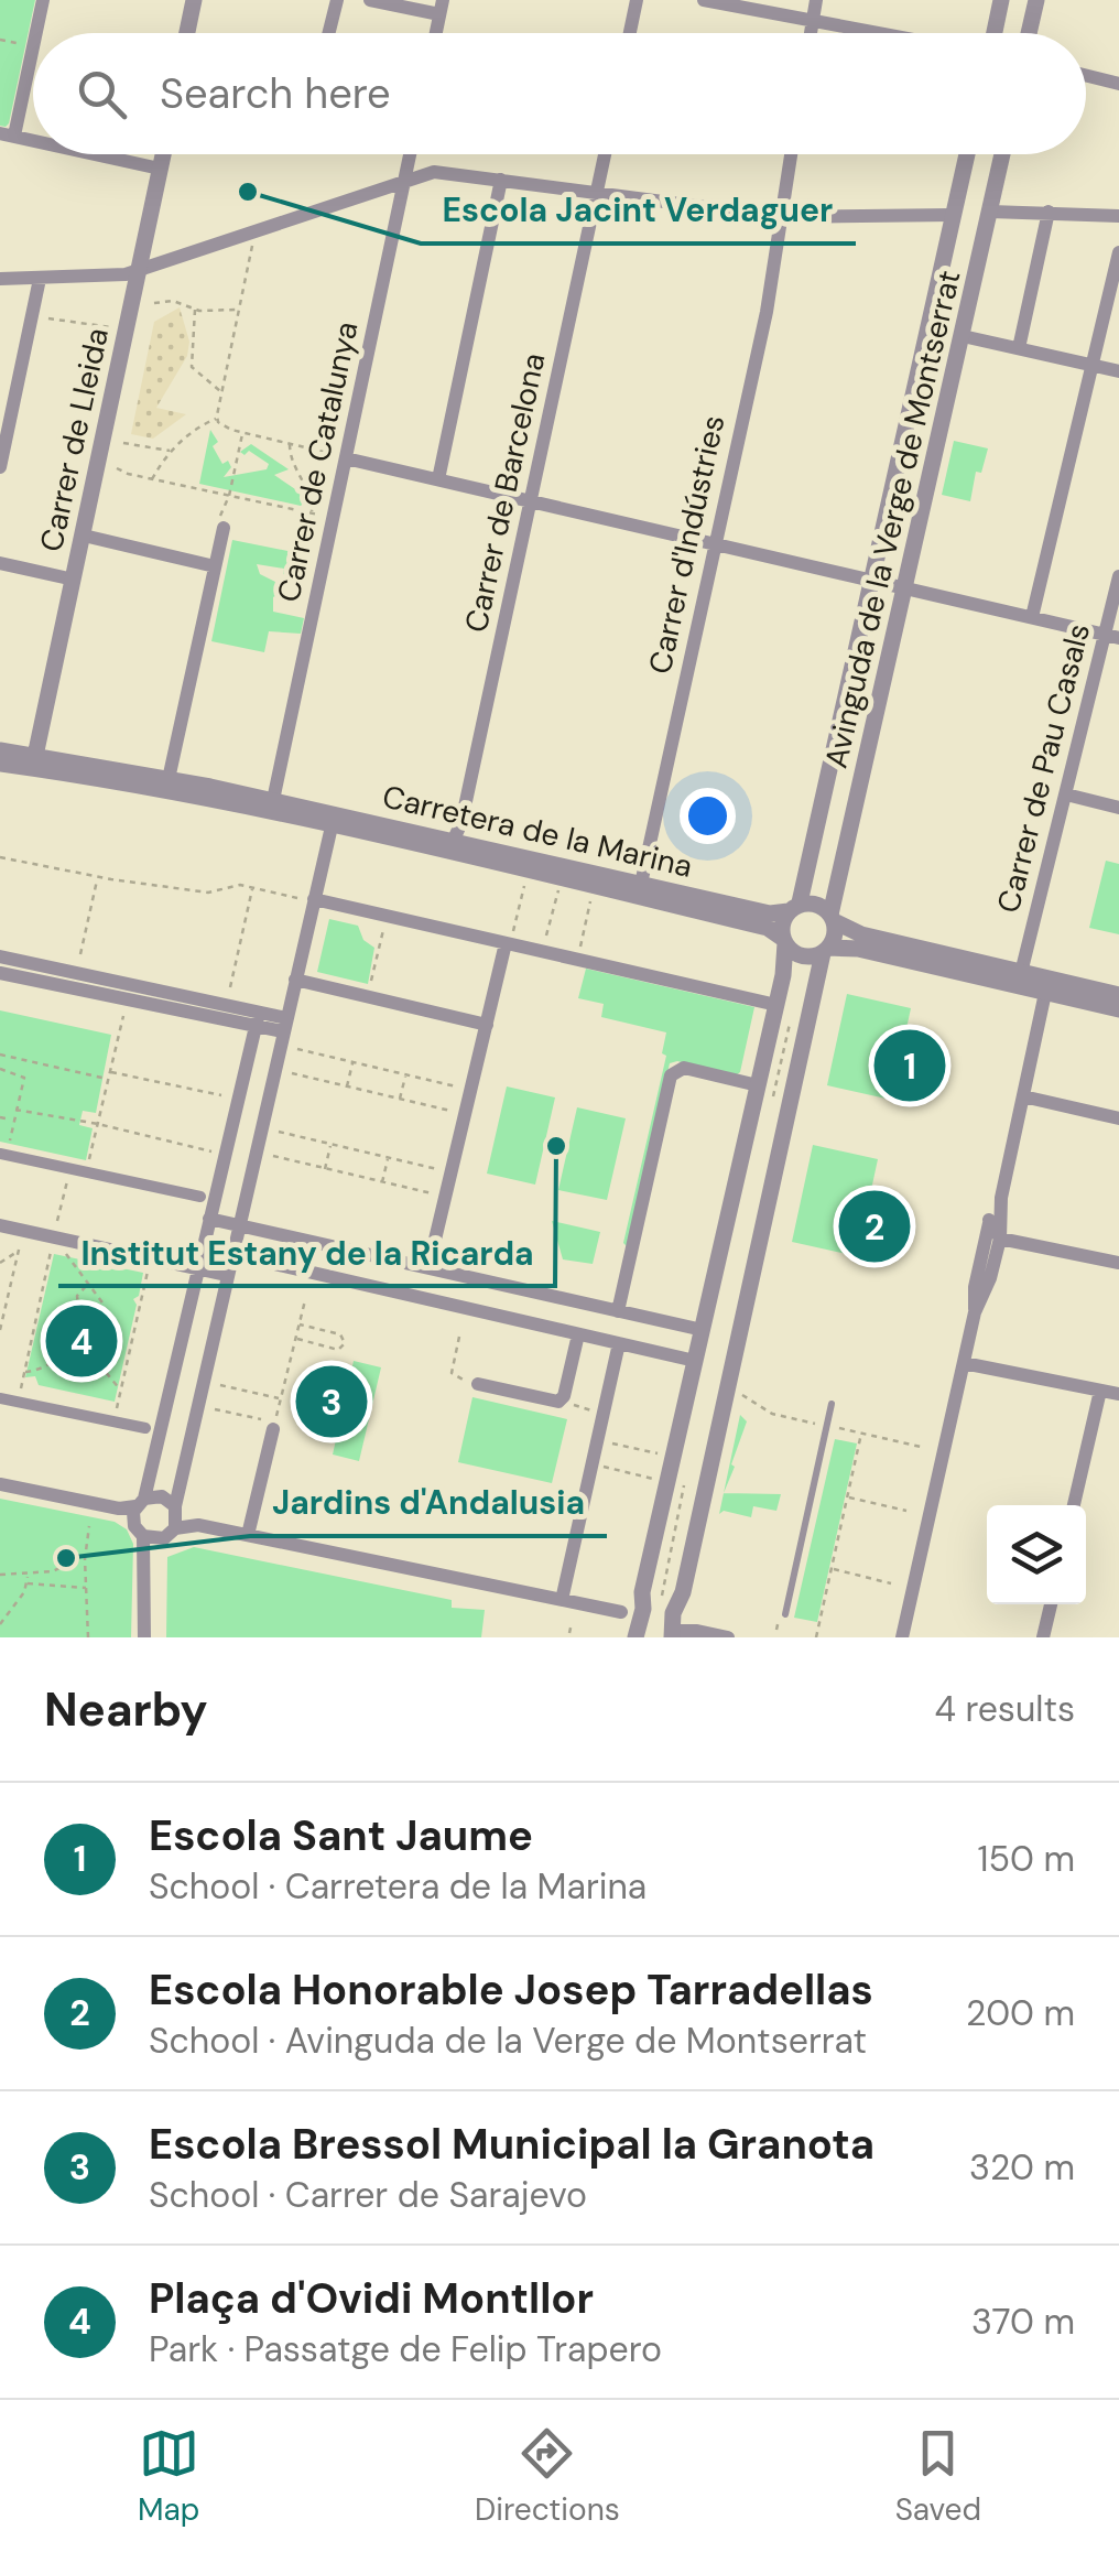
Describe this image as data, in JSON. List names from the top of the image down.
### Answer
{
  "streets": {
    "street": [
      "Carrer de Lleida",
      "Carrer de Catalunya",
      "Carrer de Barcelona",
      "Avinguda de la Verge de Montserrat",
      "Carrer d'Indústries",
      "Carrer de Pau Casals",
      "Carretera de la Marina"
    ]
  },
  "crossings": [
    ["Carrer de Lleida", "Carretera de la Marina"],
    ["Carrer de Catalunya", "Carretera de la Marina"],
    ["Carrer de Barcelona", "Carretera de la Marina"],
    ["Avinguda de la Verge de Montserrat", "Carretera de la Marina"],
    ["Carrer d'Indústries", "Carretera de la Marina"]
  ],
  "places": ["Escola Jacint Verdaguer", "Institut Estany de la Ricarda", "Jardins d'Andalusia"],
  "page": {
    "search": "Search here",
    "pins": [
      "1",
      "2",
      "4",
      "3"
    ],
    "heading": ["Nearby", "4 results"],
    "list": [
      {
        "mark": "1",
        "name": "Escola Sant Jaume",
        "note": "School · Carretera de la Marina",
        "value": "150 m"
      },
      {
        "mark": "2",
        "name": "Escola Honorable Josep Tarradellas",
        "note": "School · Avinguda de la Verge de Montserrat",
        "value": "200 m"
      },
      {
        "mark": "3",
        "name": "Escola Bressol Municipal la Granota",
        "note": "School · Carrer de Sarajevo",
        "value": "320 m"
      },
      {
        "mark": "4",
        "name": "Plaça d'Ovidi Montllor",
        "note": "Park · Passatge de Felip Trapero",
        "value": "370 m"
      }
    ],
    "nav": ["Map", "Directions", "Saved"]
  }
}
